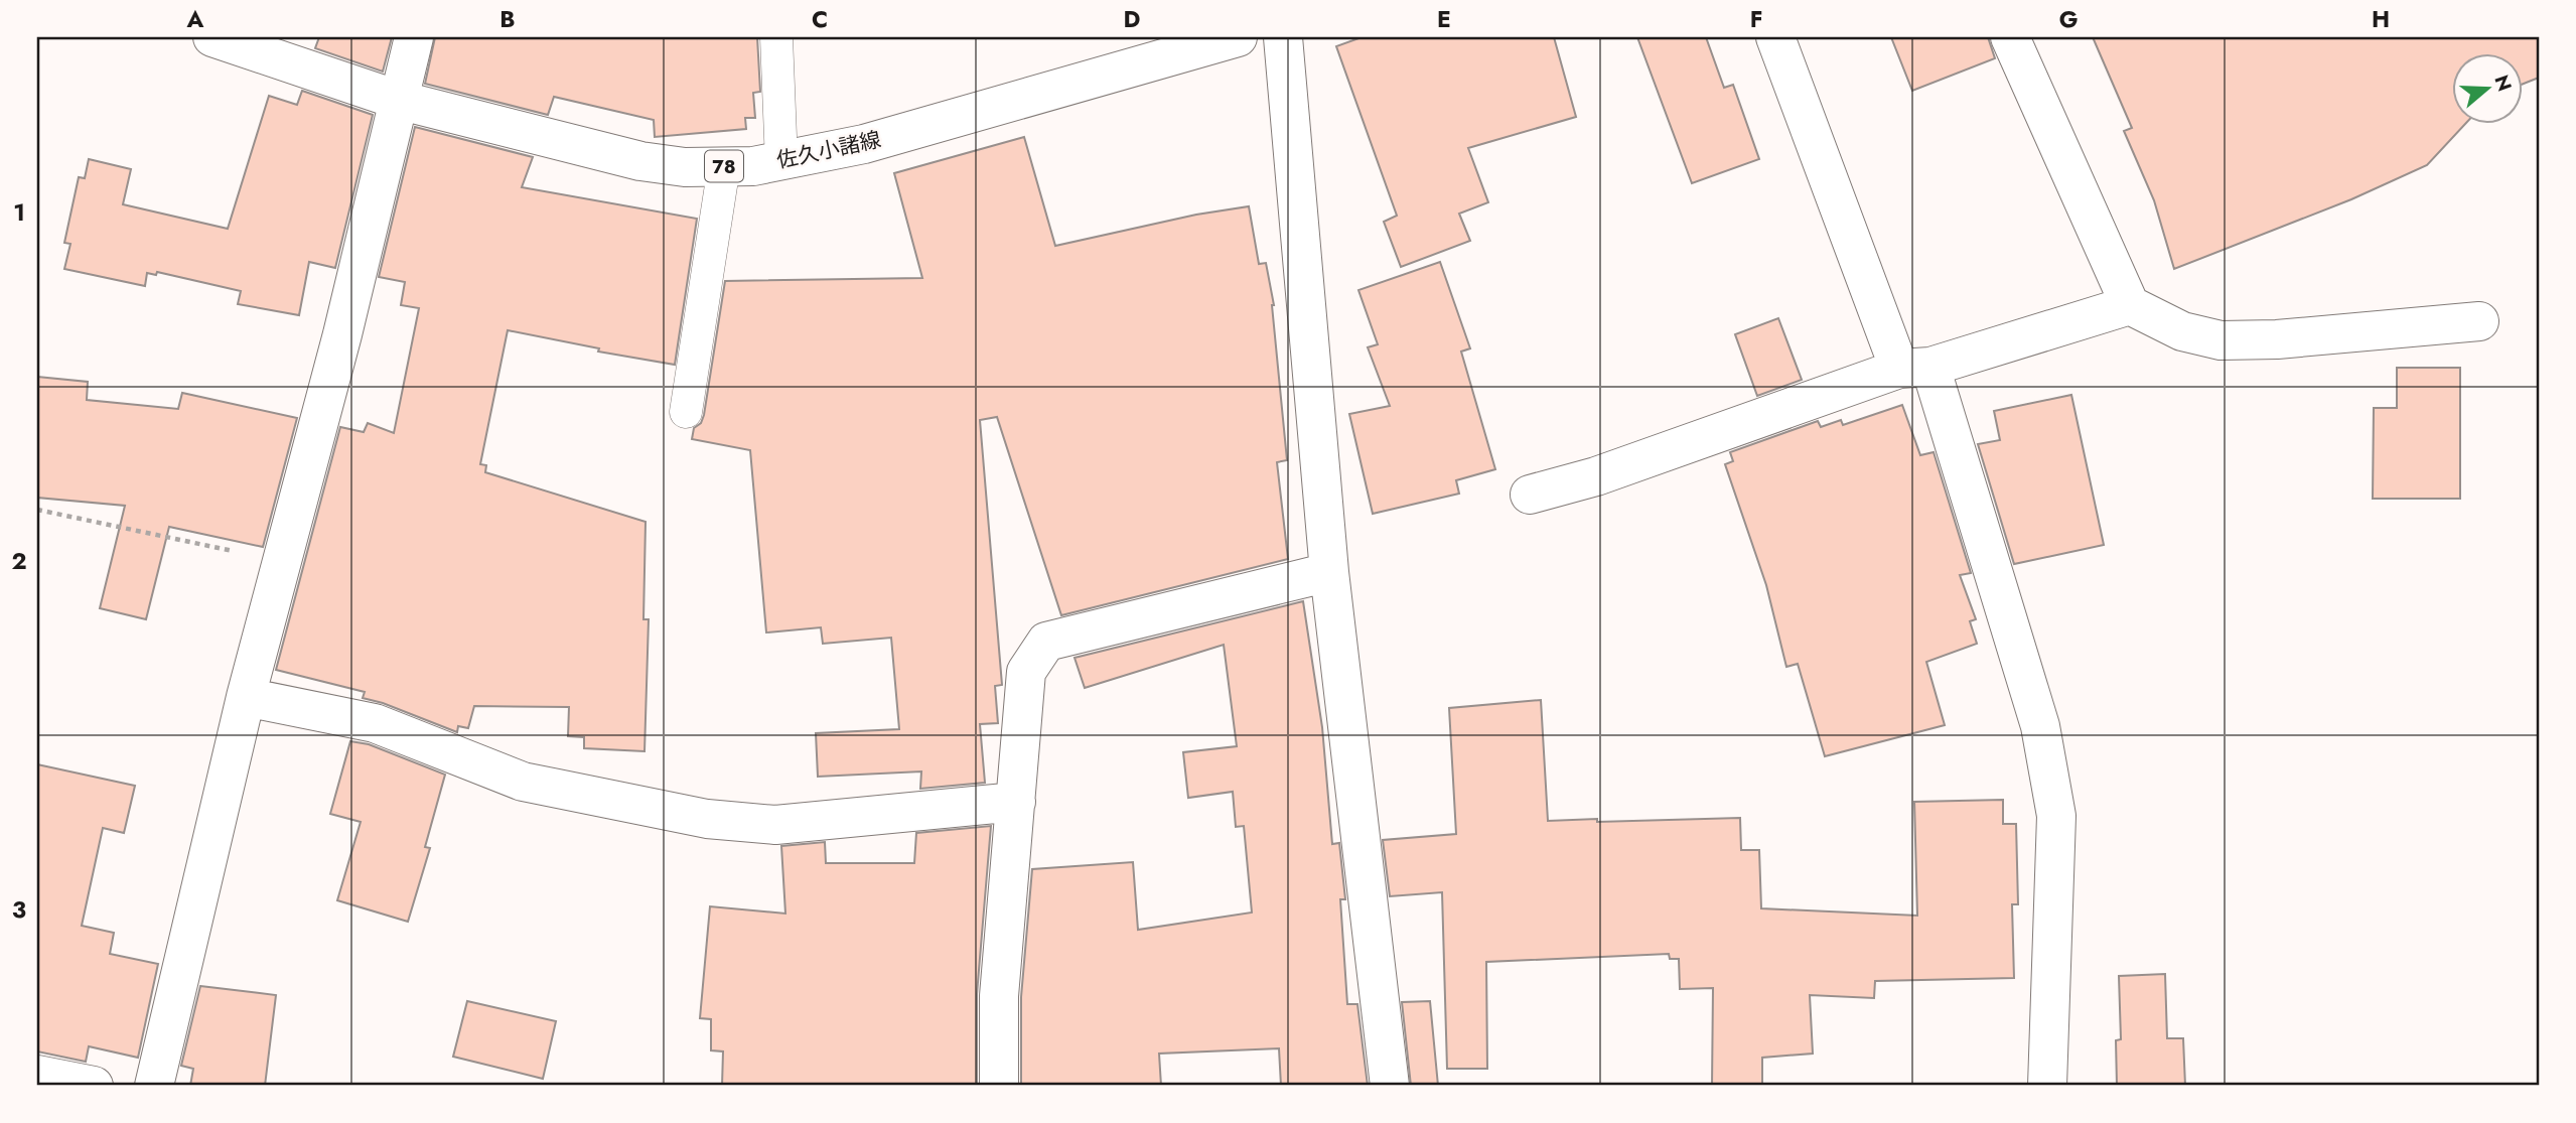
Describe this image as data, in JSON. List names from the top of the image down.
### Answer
{
  "streets": {
    "street": ["佐久小諸線", "78"]
  },
  "north": "right",
  "grid": {
    "columns": [
      "A",
      "B",
      "C",
      "D",
      "E",
      "F",
      "G",
      "H"
    ],
    "rows": ["1", "2", "3"]
  }
}
